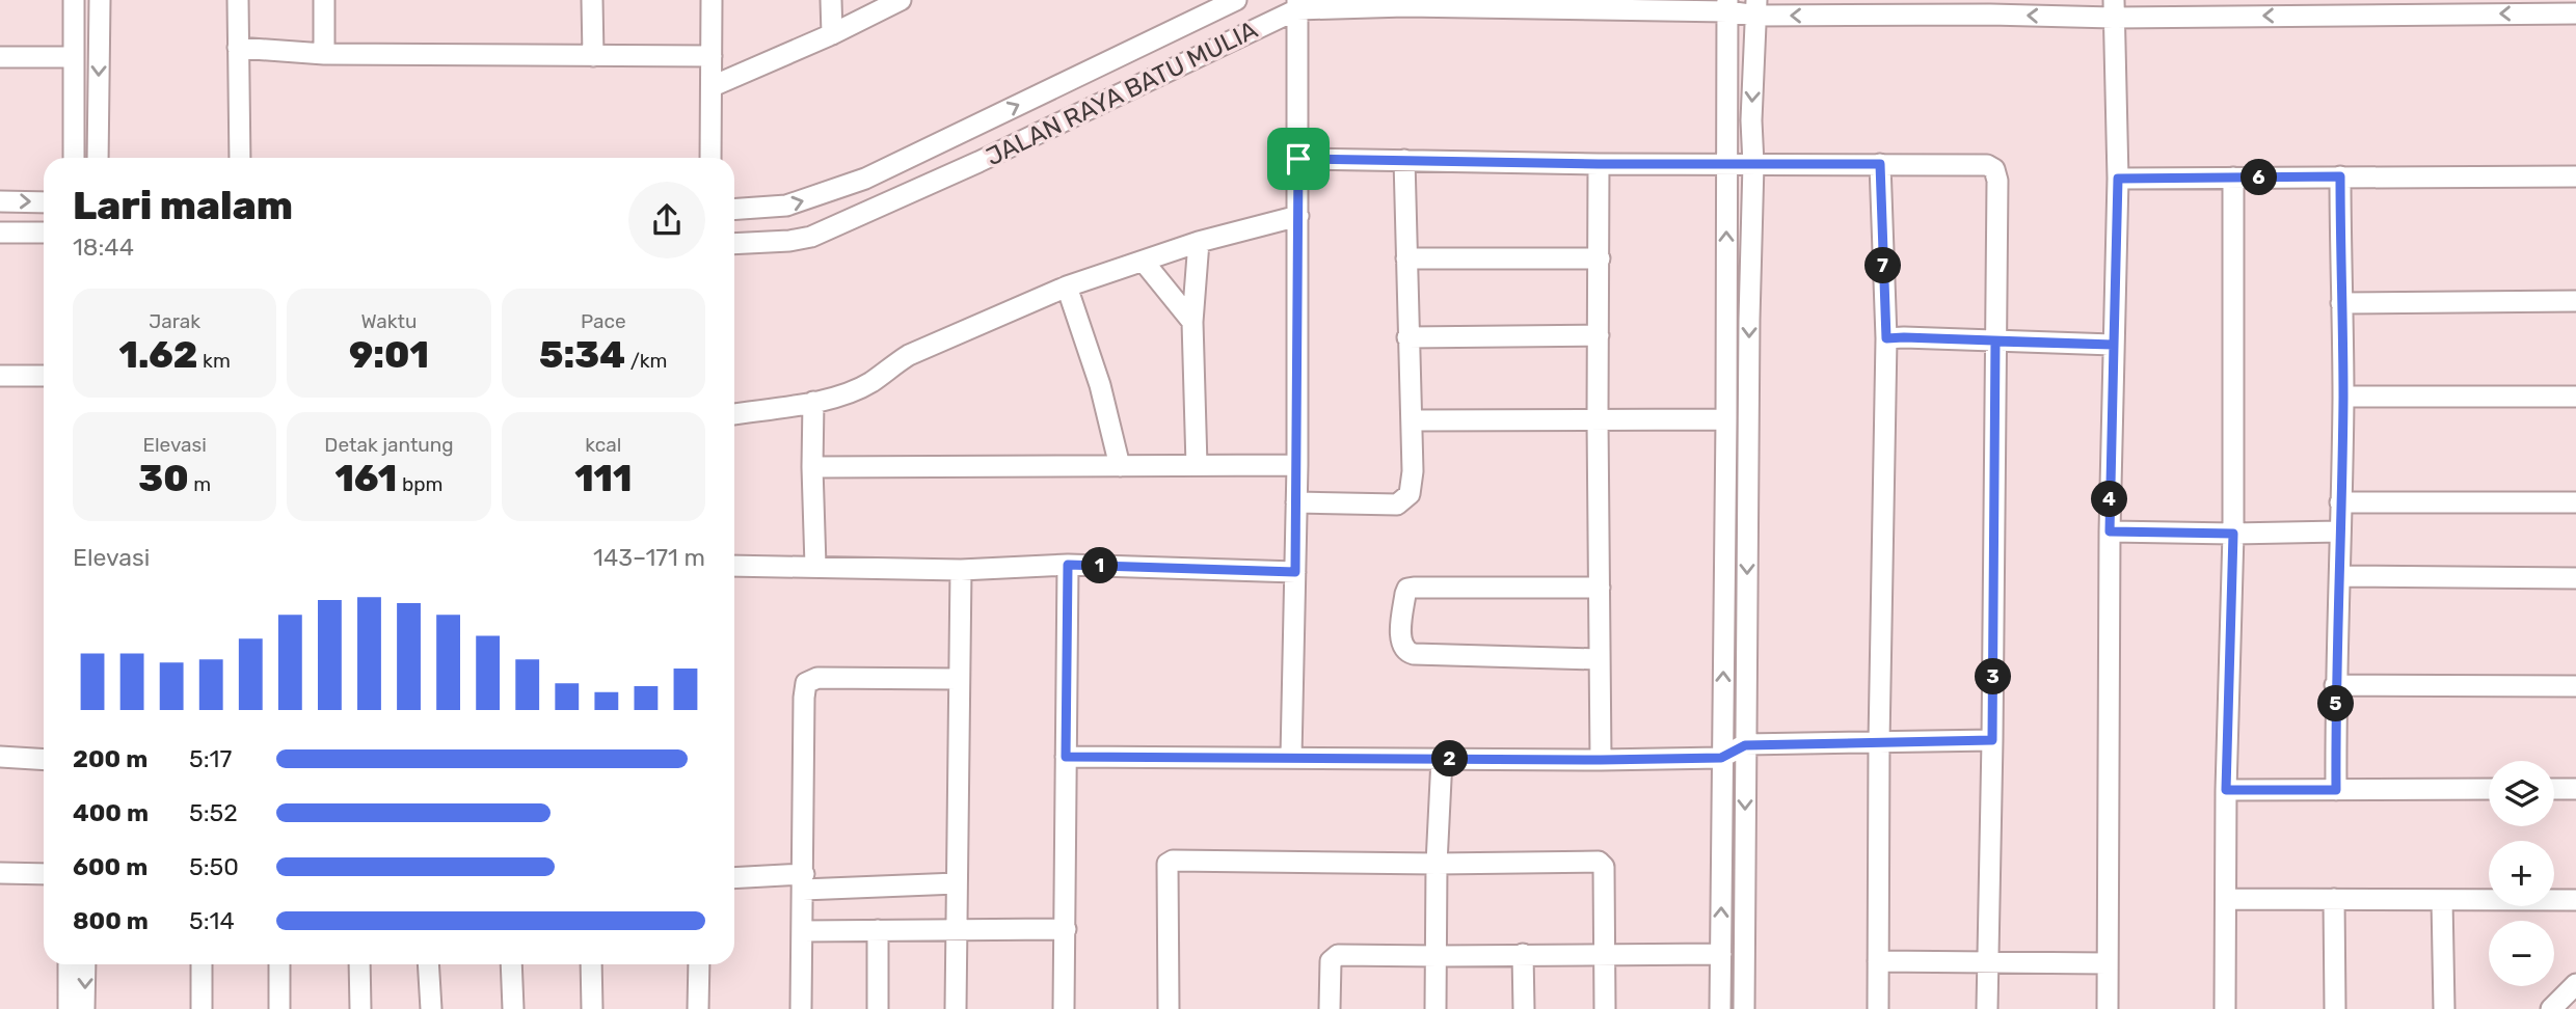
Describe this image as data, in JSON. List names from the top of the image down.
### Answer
{
  "streets": {
    "street": ["JALAN RAYA BATU MULIA"]
  },
  "page": {
    "heading": ["Lari malam", "18:44"],
    "pins": [
      "6",
      "7",
      "4",
      "1",
      "3",
      "5",
      "2"
    ],
    "stats": [
      ["Jarak", "1.62 km"],
      ["Waktu", "9:01"],
      ["Pace", "5:34 /km"],
      ["Elevasi", "30 m"],
      ["Detak jantung", "161 bpm"],
      ["kcal", "111"]
    ],
    "chart": ["Elevasi", "143–171 m"],
    "list": [
      {
        "name": "200 m",
        "note": "5:17"
      },
      {
        "name": "400 m",
        "note": "5:52"
      },
      {
        "name": "600 m",
        "note": "5:50"
      },
      {
        "name": "800 m",
        "note": "5:14"
      }
    ],
    "map_buttons": ["+", "−"]
  }
}
